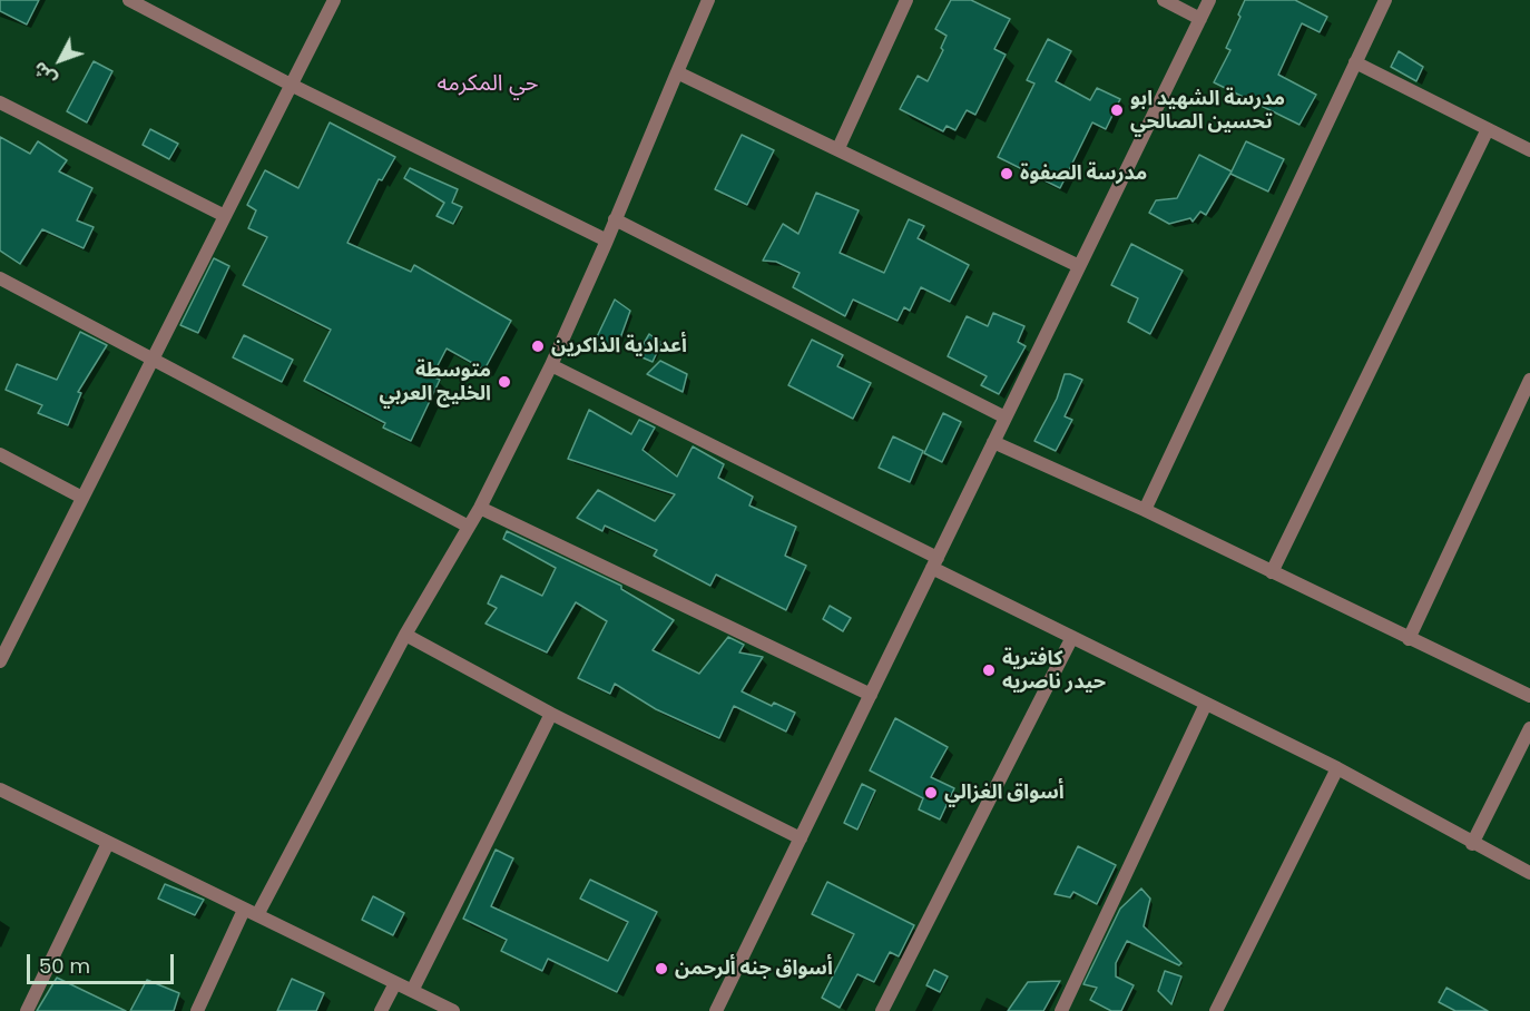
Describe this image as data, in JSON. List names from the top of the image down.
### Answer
{
  "districts": ["حي المكرمه"],
  "places": [
    "مدرسة الشهيد ابو تحسين الصالحي",
    "مدرسة الصفوة",
    "أعدادية الذاكرين",
    "متوسطة الخليج العربي",
    "كافترية حيدر ناصريه",
    "أسواق الغزالي",
    "أسواق جنه ألرحمن"
  ],
  "scale_bar": "50 m",
  "north": "bottom left"
}
